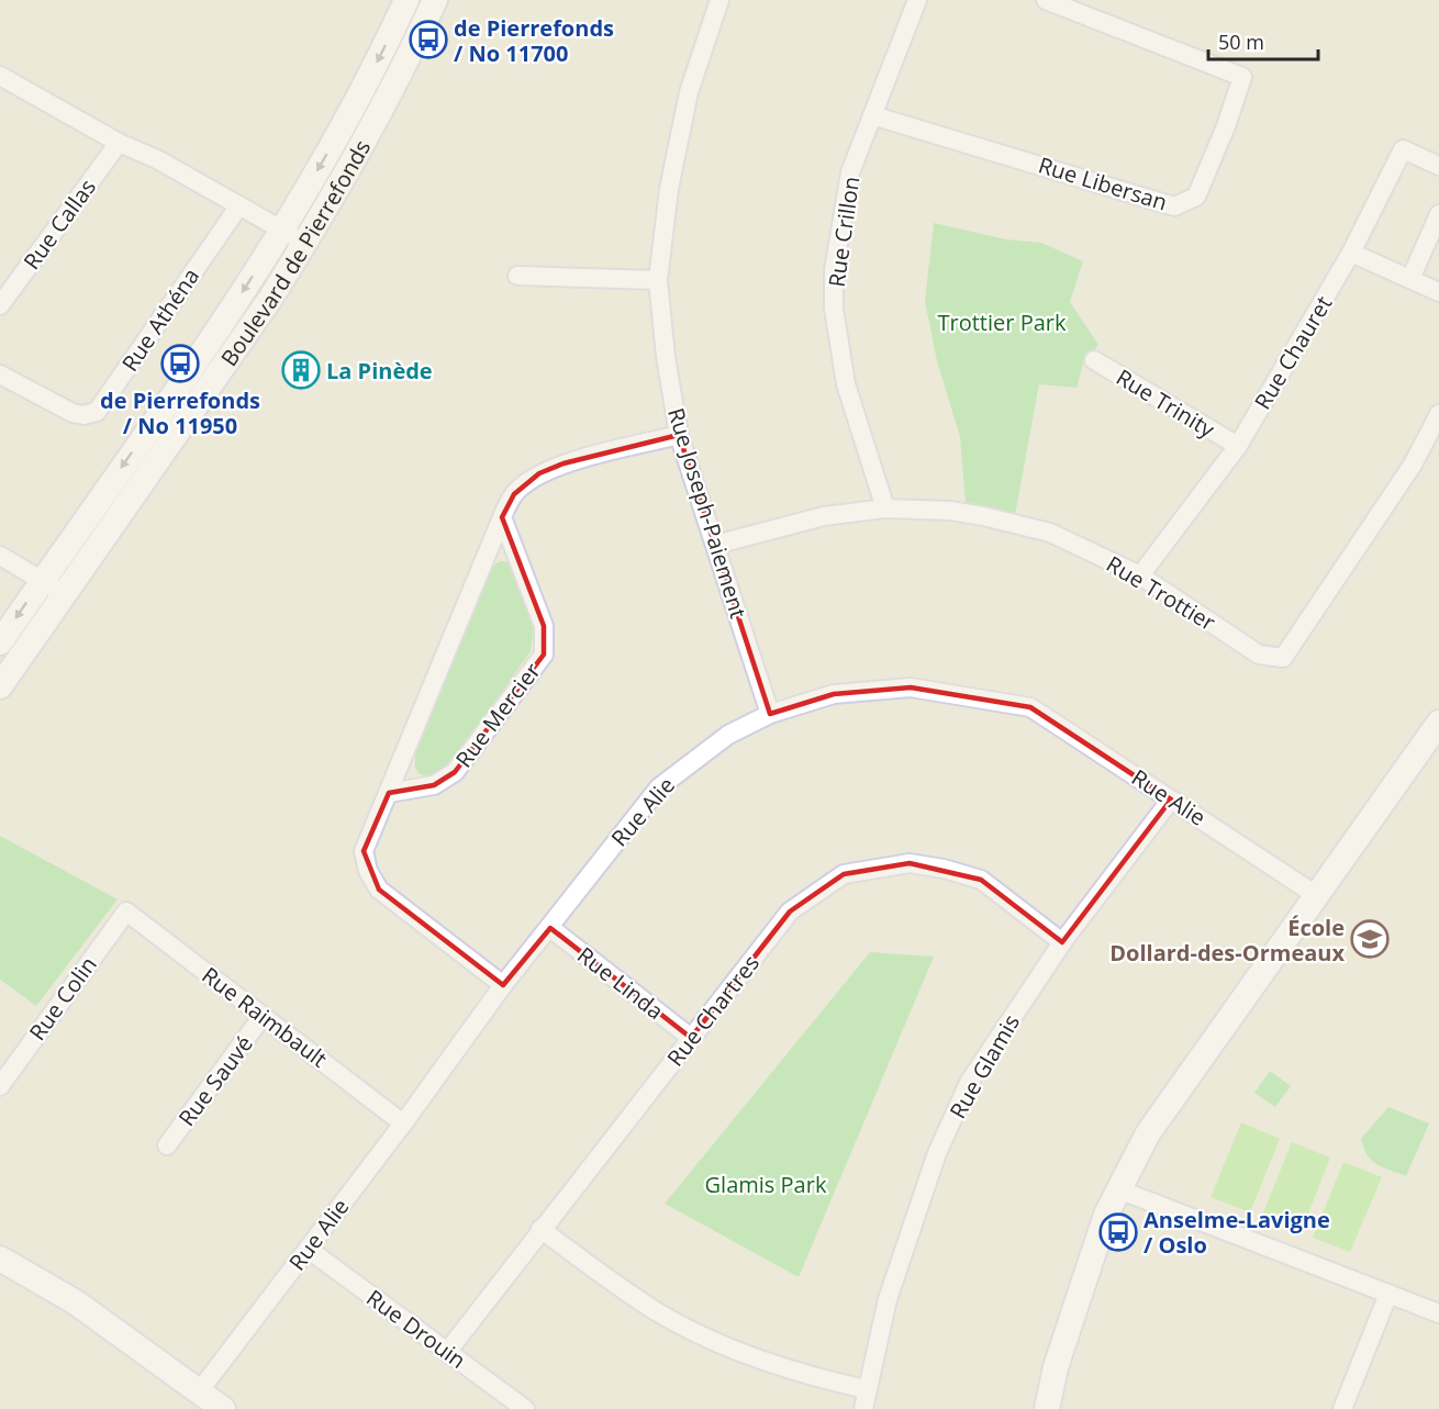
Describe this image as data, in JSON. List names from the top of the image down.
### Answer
{
  "streets": {
    "main road": ["Boulevard de Pierrefonds"],
    "street": [
      "Rue Libersan",
      "Rue Callas",
      "Rue Crillon",
      "Rue Athéna",
      "Rue Chauret",
      "Rue Trinity",
      "Rue Joseph-Paiement",
      "Rue Trottier",
      "Rue Mercier",
      "Rue Alie",
      "Rue Linda",
      "Rue Colin",
      "Rue Chartres",
      "Rue Raimbault",
      "Rue Glamis",
      "Rue Sauvé",
      "Rue Drouin"
    ]
  },
  "crossings": [
    ["Rue Libersan", "Rue Crillon"],
    ["Rue Crillon", "Rue Trottier"],
    ["Rue Chauret", "Rue Trinity"],
    ["Rue Chauret", "Rue Trottier"],
    ["Rue Joseph-Paiement", "Rue Trottier"],
    ["Rue Joseph-Paiement", "Rue Alie"],
    ["Rue Alie", "Rue Linda"],
    ["Rue Alie", "Rue Raimbault"],
    ["Rue Alie", "Rue Glamis"],
    ["Rue Alie", "Rue Drouin"],
    ["Rue Linda", "Rue Chartres"],
    ["Rue Colin", "Rue Raimbault"],
    ["Rue Chartres", "Rue Glamis"],
    ["Rue Chartres", "Rue Drouin"],
    ["Rue Raimbault", "Rue Sauvé"]
  ],
  "parks": ["Trottier Park", "Glamis Park"],
  "places": {
    "bus stop": ["de Pierrefonds / No 11700", "de Pierrefonds / No 11950", "Anselme-Lavigne / Oslo"],
    "building": ["La Pinède"],
    "school or university": ["École Dollard-des-Ormeaux"]
  },
  "scale_bar": "50 m"
}
